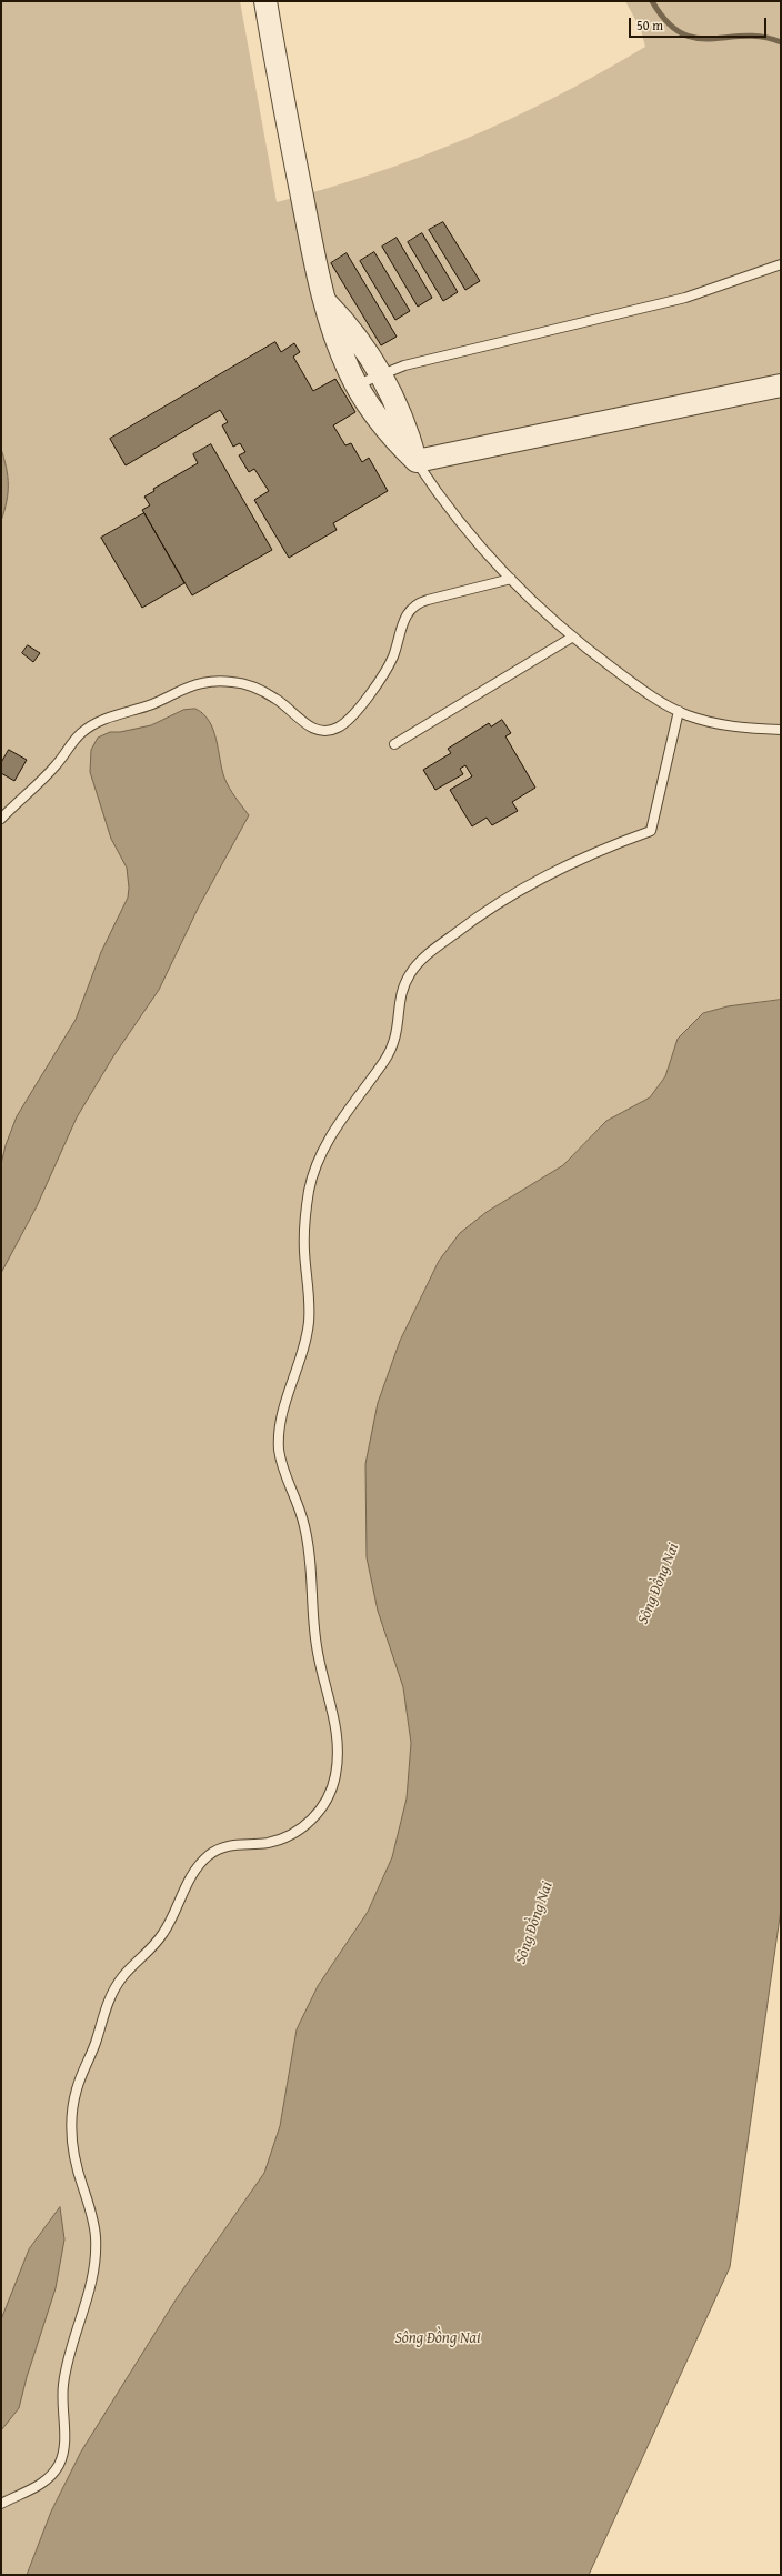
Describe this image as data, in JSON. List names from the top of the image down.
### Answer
{
  "water": ["Sông Đồng Nai"],
  "scale_bar": "50 m"
}
